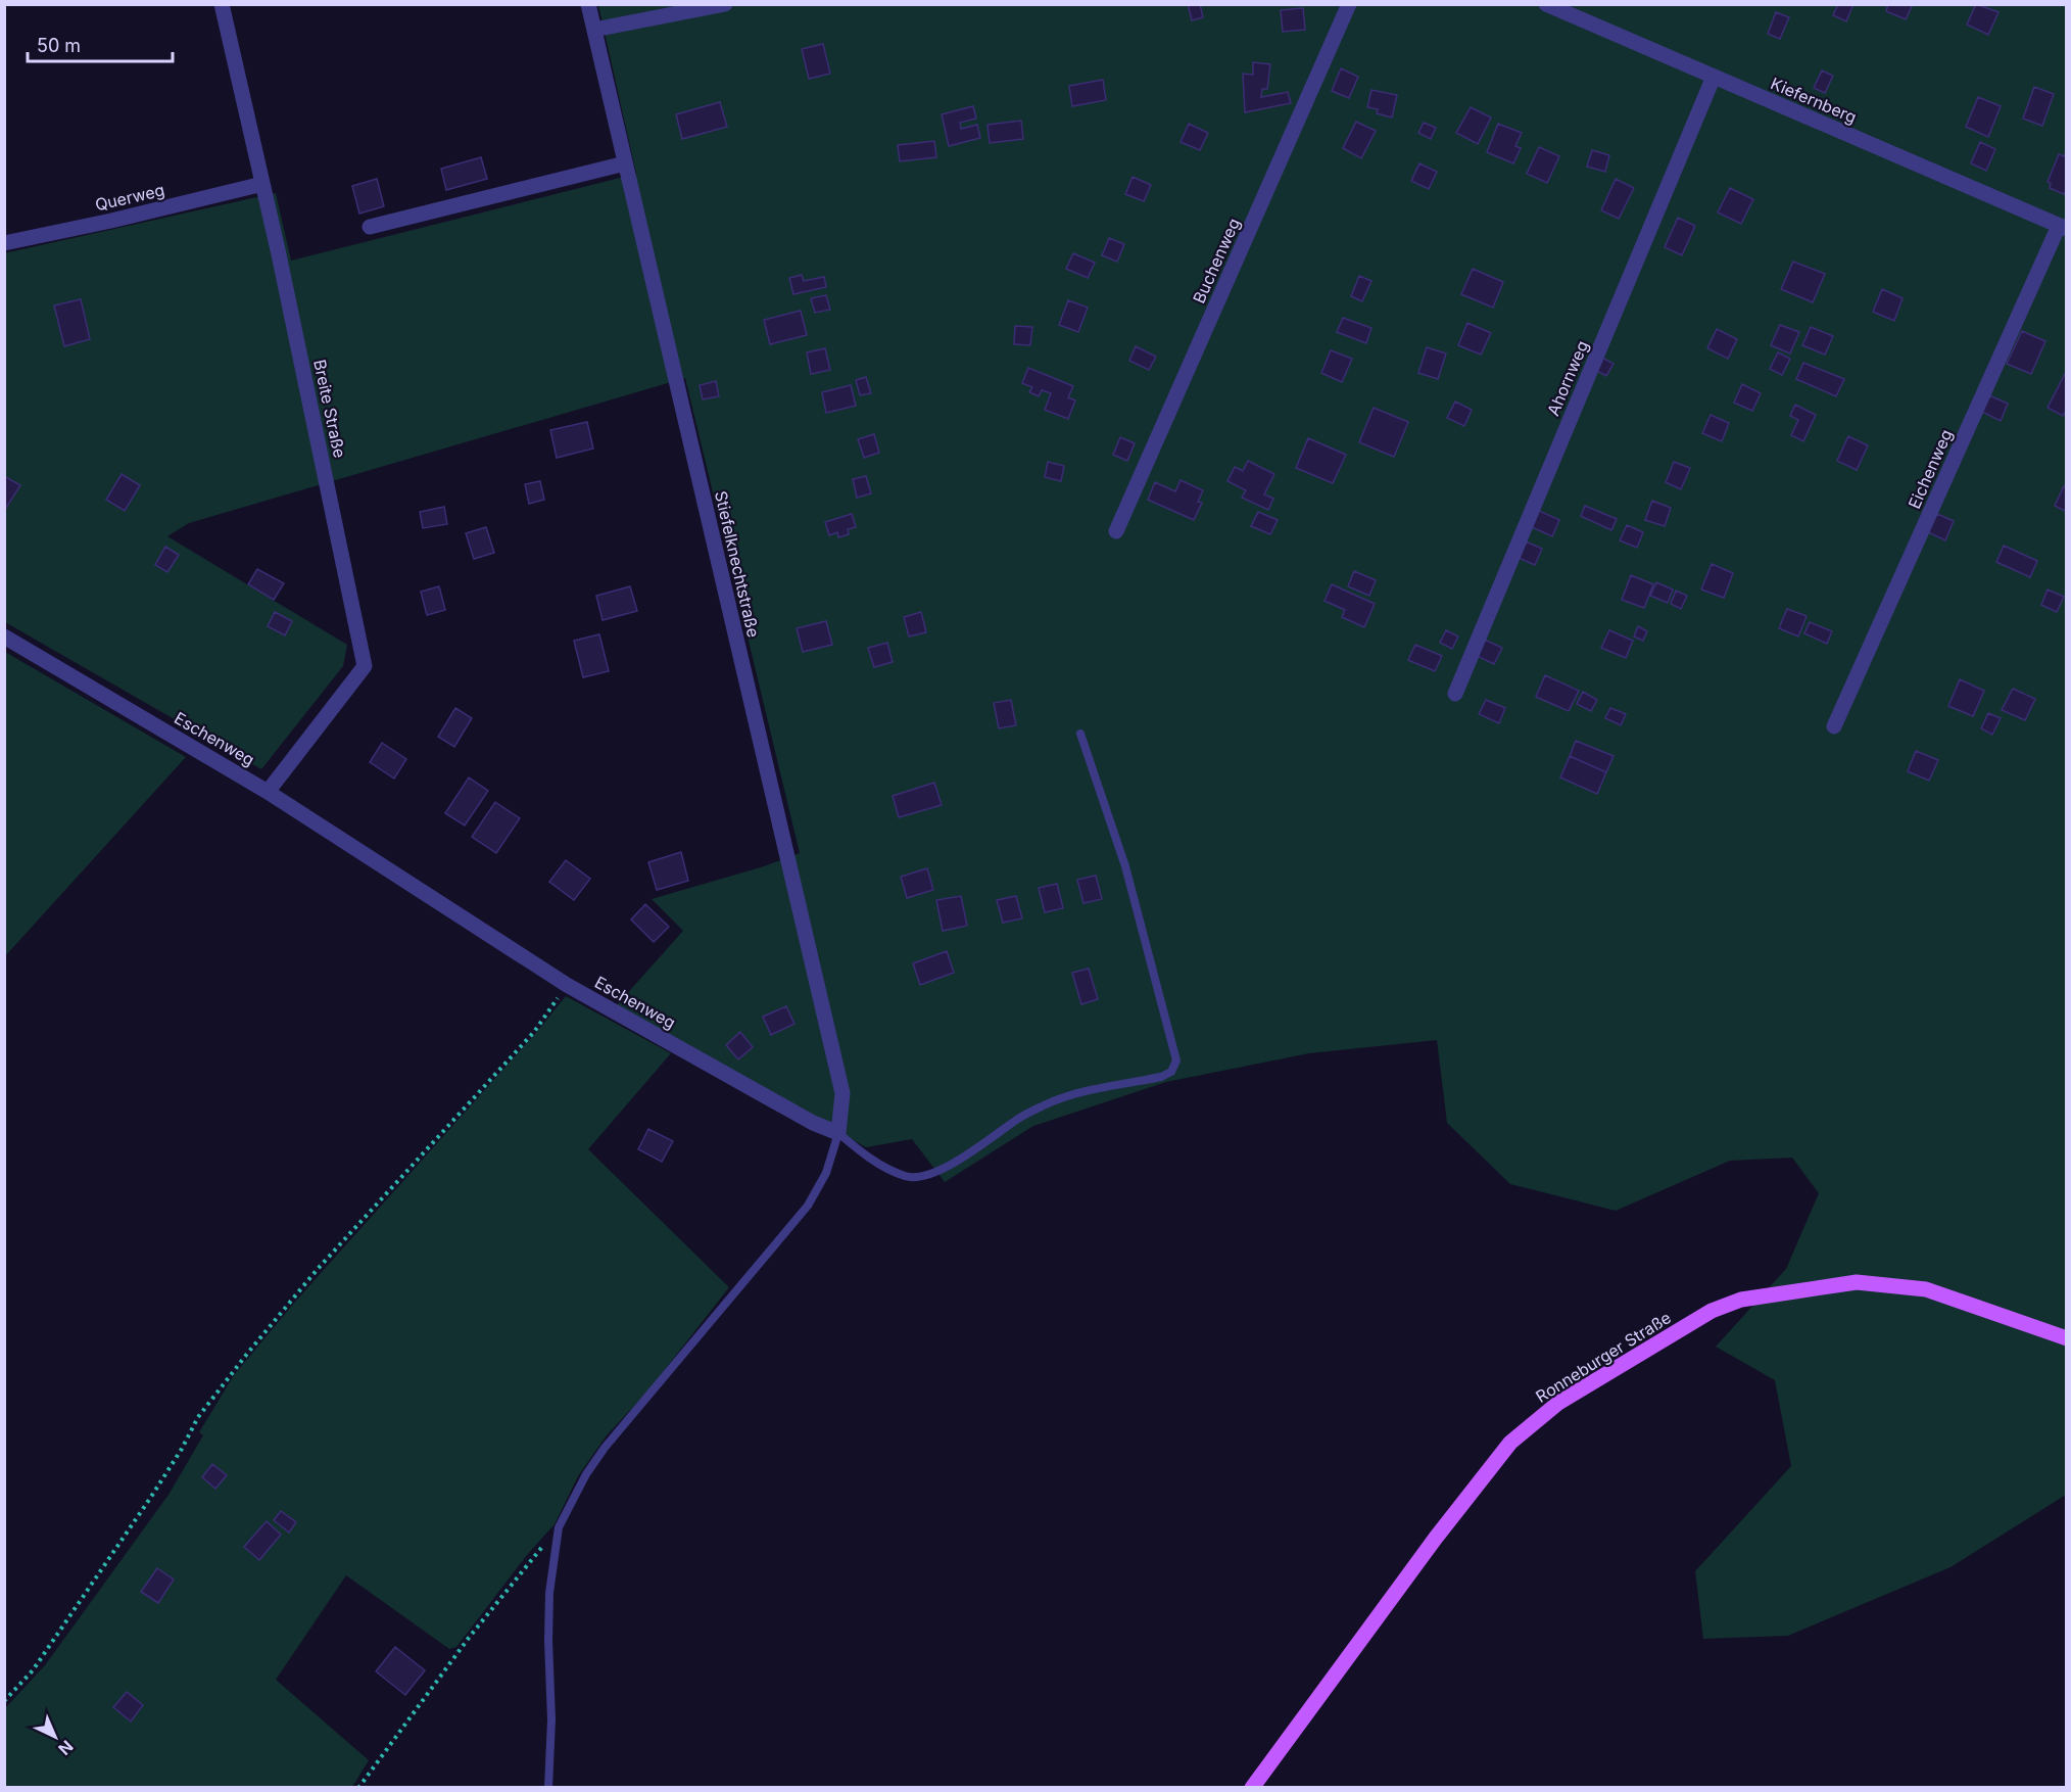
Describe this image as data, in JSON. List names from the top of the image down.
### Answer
{
  "streets": {
    "main road": ["Ronneburger Straße"],
    "street": [
      "Kiefernberg",
      "Querweg",
      "Buchenweg",
      "Ahornweg",
      "Breite Straße",
      "Eichenweg",
      "Stiefelknechtstraße",
      "Eschenweg"
    ]
  },
  "crossings": [
    ["Kiefernberg", "Ahornweg"],
    ["Kiefernberg", "Eichenweg"],
    ["Querweg", "Breite Straße"],
    ["Breite Straße", "Eschenweg"],
    ["Stiefelknechtstraße", "Eschenweg"]
  ],
  "scale_bar": "50 m",
  "north": "bottom right"
}
